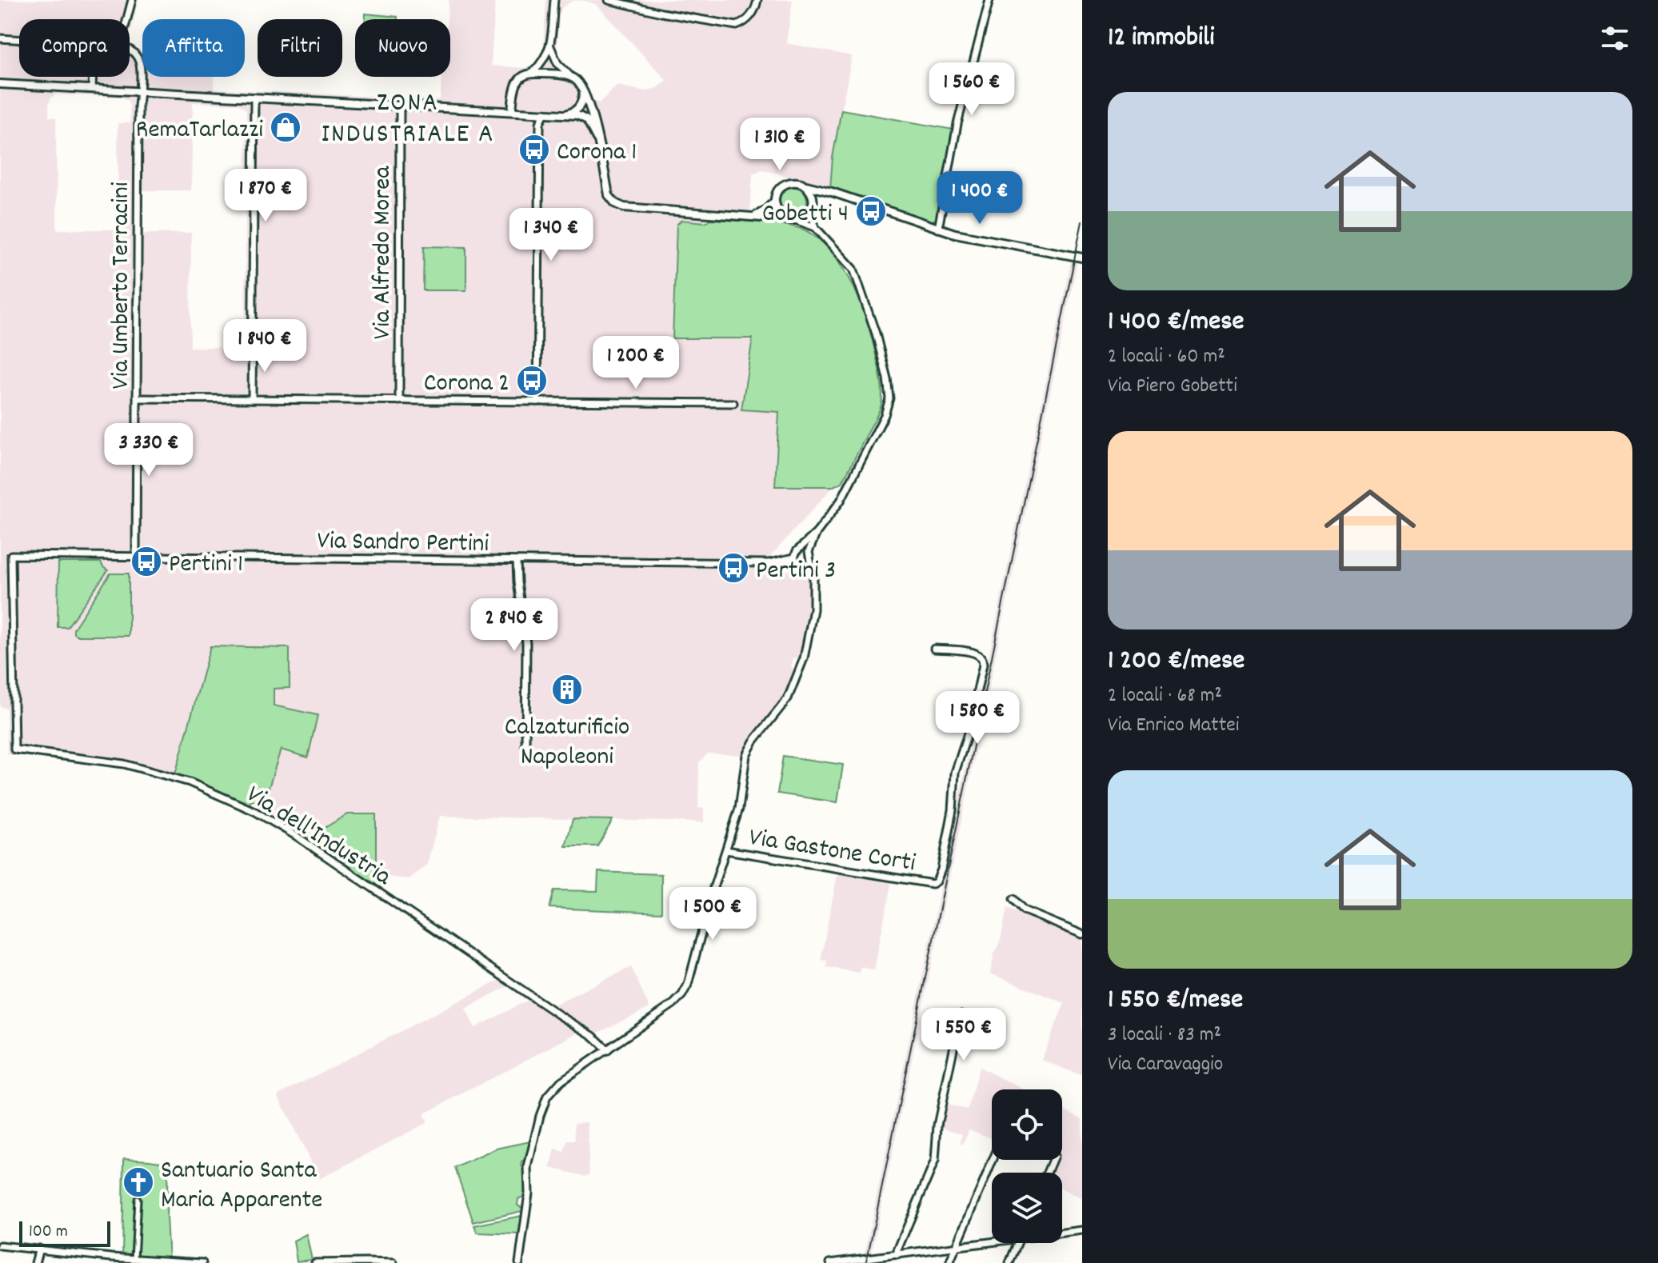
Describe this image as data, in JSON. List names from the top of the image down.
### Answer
{
  "streets": {
    "street": [
      "Via Alfredo Morea",
      "Via Umberto Terracini",
      "Via Sandro Pertini",
      "Via dell'Industria",
      "Via Gastone Corti"
    ]
  },
  "crossings": [
    ["Via Umberto Terracini", "Via Sandro Pertini"],
    ["Via Sandro Pertini", "Via dell'Industria"]
  ],
  "districts": ["ZONA INDUSTRIALE A"],
  "places": {
    "shop": ["RemaTarlazzi"],
    "bus stop": [
      "Corona 1",
      "Gobetti 4",
      "Corona 2",
      "Pertini 1",
      "Pertini 3"
    ],
    "building": ["Calzaturificio Napoleoni"],
    "church": ["Santuario Santa Maria Apparente"]
  },
  "scale_bar": "100 m",
  "page": {
    "heading": "12 immobili",
    "chip": [
      "Compra",
      "Affitta",
      "Filtri",
      "Nuovo"
    ],
    "price": [
      "1 560 €",
      "1 310 €",
      "1 870 €",
      "1 400 €",
      "1 340 €",
      "1 840 €",
      "1 200 €",
      "3 330 €",
      "2 840 €",
      "1 580 €",
      "1 500 €",
      "1 550 €"
    ],
    "list": [
      {
        "name": "1 400 €/mese",
        "note": "2 locali · 60 m² · Via Piero Gobetti"
      },
      {
        "name": "1 200 €/mese",
        "note": "2 locali · 68 m² · Via Enrico Mattei"
      },
      {
        "name": "1 550 €/mese",
        "note": "3 locali · 83 m² · Via Caravaggio"
      }
    ],
    "scale": "100 m"
  }
}
